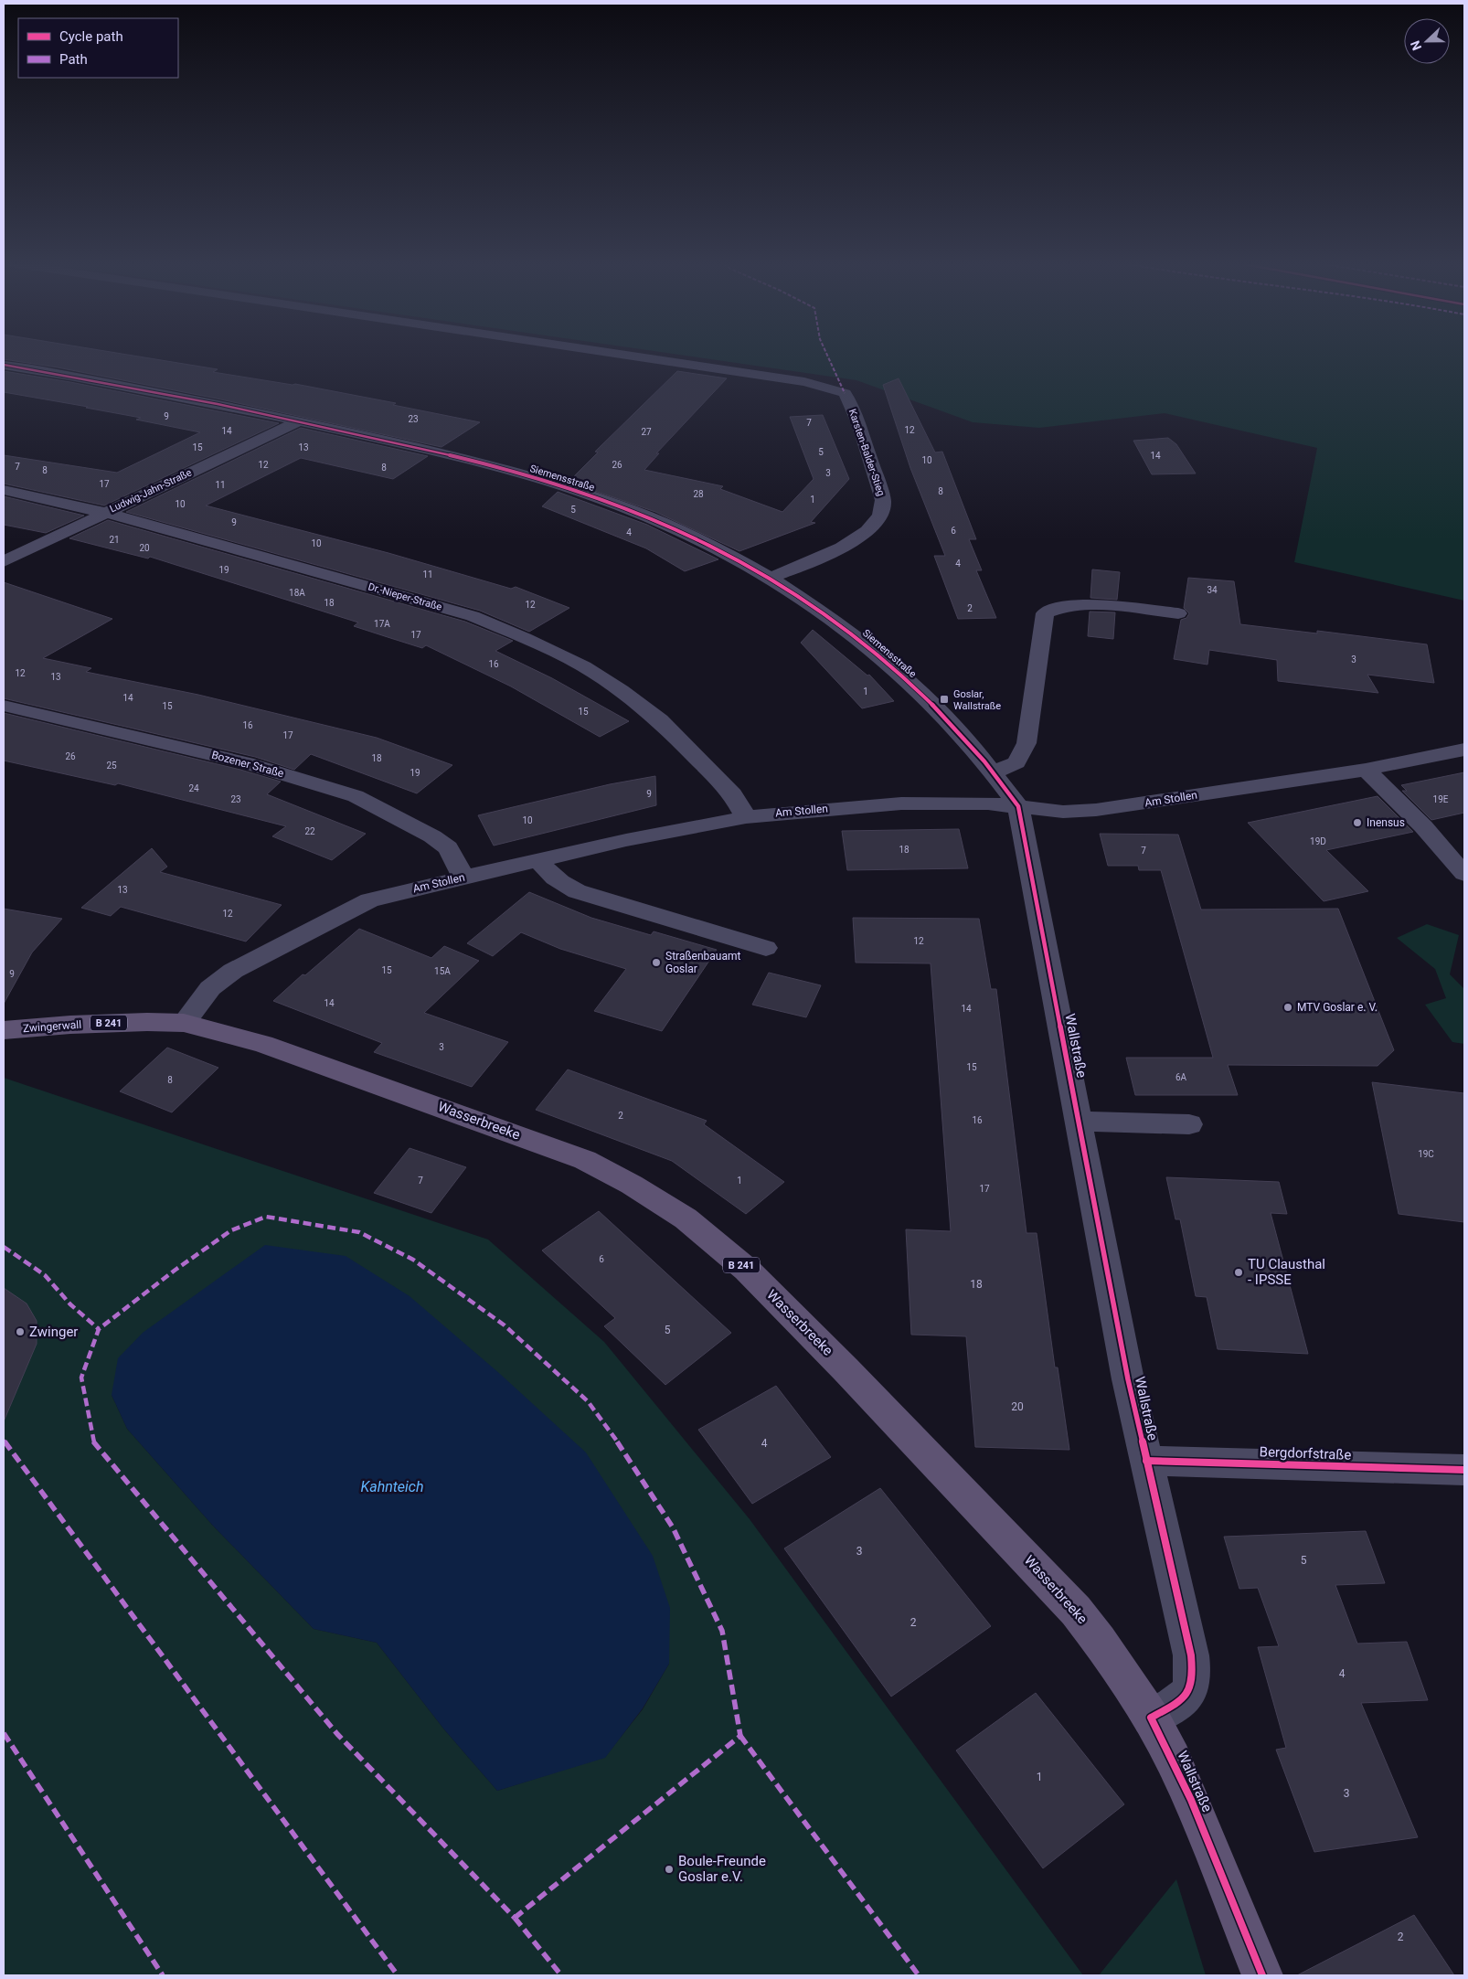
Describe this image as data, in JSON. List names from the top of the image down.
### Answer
{
  "streets": {
    "main road": [
      "B 241",
      "Zwingerwall",
      "Wallstraße",
      "Wasserbreeke"
    ],
    "street": [
      "Karsten-Balder-Stieg",
      "Siemensstraße",
      "Ludwig-Jahn-Straße",
      "Dr.-Nieper-Straße",
      "Bozener Straße",
      "Am Stollen",
      "Bergdorfstraße"
    ]
  },
  "crossings": [
    ["Karsten-Balder-Stieg", "Siemensstraße"],
    ["Siemensstraße", "Ludwig-Jahn-Straße"],
    ["Siemensstraße", "Am Stollen"],
    ["Siemensstraße", "Wallstraße"],
    ["Ludwig-Jahn-Straße", "Dr.-Nieper-Straße"],
    ["Dr.-Nieper-Straße", "Am Stollen"],
    ["Bozener Straße", "Am Stollen"],
    ["Am Stollen", "Zwingerwall"],
    ["Am Stollen", "Wallstraße"],
    ["Am Stollen", "Wasserbreeke"],
    ["Zwingerwall", "Wasserbreeke"],
    ["Wallstraße", "Wasserbreeke"],
    ["Wallstraße", "Bergdorfstraße"]
  ],
  "water": ["Kahnteich"],
  "places": {
    "transit": ["Goslar, Wallstraße"],
    "other": [
      "Inensus",
      "Straßenbauamt Goslar",
      "MTV Goslar e. V.",
      "TU Clausthal - IPSSE",
      "Zwinger",
      "Boule-Freunde Goslar e.V."
    ]
  },
  "house_numbers": [
    "9",
    "23",
    "7",
    "12",
    "14",
    "27",
    "15",
    "13",
    "5",
    "14",
    "10",
    "12",
    "26",
    "7",
    "8",
    "8",
    "3",
    "17",
    "11",
    "8",
    "28",
    "1",
    "10",
    "5",
    "9",
    "6",
    "4",
    "21",
    "10",
    "20",
    "4",
    "19",
    "11",
    "34",
    "18A",
    "18",
    "12",
    "2",
    "17A",
    "17",
    "3",
    "16",
    "12",
    "13",
    "1",
    "14",
    "15",
    "15",
    "16",
    "17",
    "26",
    "18",
    "25",
    "19",
    "24",
    "9",
    "23",
    "19E",
    "10",
    "22",
    "19D",
    "18",
    "7",
    "13",
    "12",
    "12",
    "15",
    "15A",
    "9",
    "14",
    "14",
    "3",
    "15",
    "6A",
    "8",
    "2",
    "16",
    "19C",
    "7",
    "1",
    "17",
    "6",
    "18",
    "5",
    "20",
    "4",
    "3",
    "5",
    "2",
    "4",
    "1",
    "3",
    "2"
  ],
  "legend": ["Cycle path", "Path"],
  "north": "left"
}
